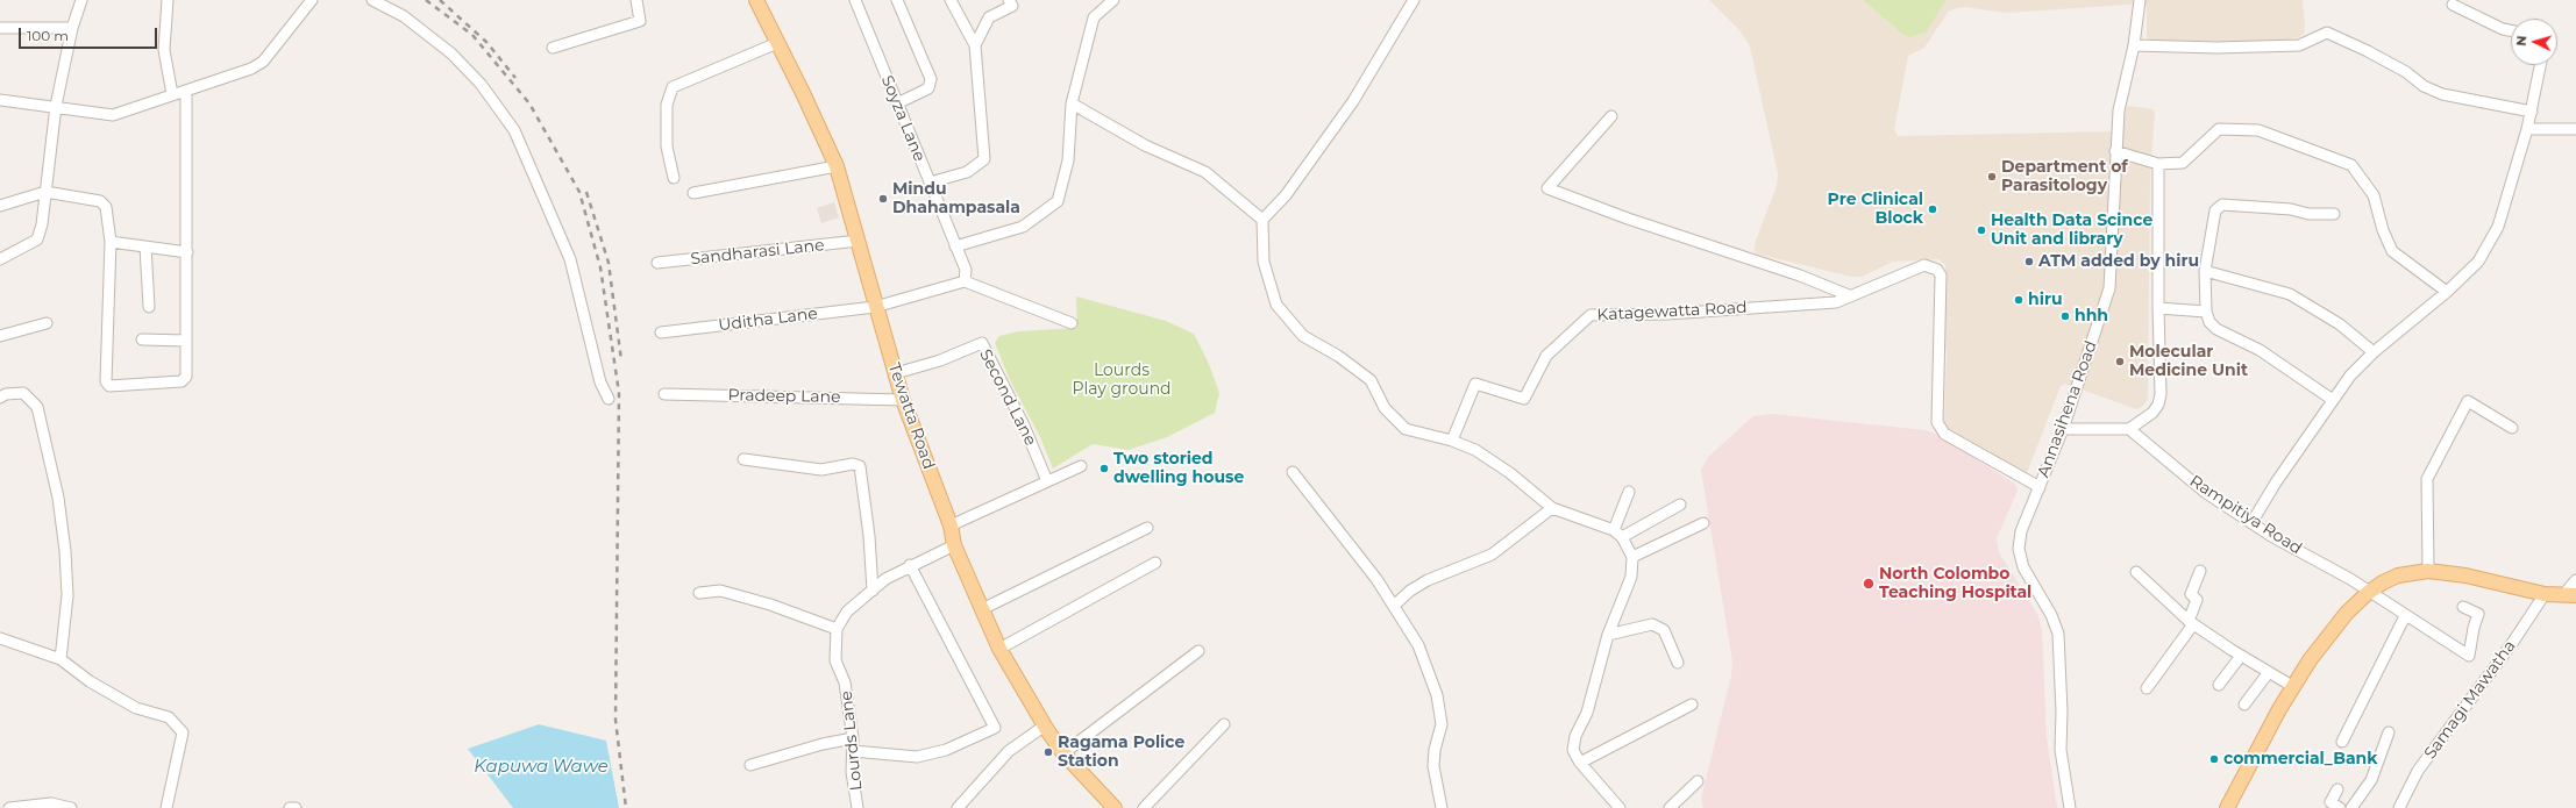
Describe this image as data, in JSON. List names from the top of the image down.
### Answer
{
  "streets": {
    "main road": ["Tewatta Road"],
    "street": [
      "Soyza Lane",
      "Sandharasi Lane",
      "Katagewatta Road",
      "Uditha Lane",
      "Pradeep Lane",
      "Second Lane",
      "Annasihena Road",
      "Rampitiya Road",
      "Samagi Mawatha",
      "Lourds Lane"
    ]
  },
  "crossings": [
    ["Sandharasi Lane", "Tewatta Road"],
    ["Katagewatta Road", "Annasihena Road"],
    ["Uditha Lane", "Tewatta Road"],
    ["Pradeep Lane", "Tewatta Road"],
    ["Second Lane", "Tewatta Road"]
  ],
  "water": ["Kapuwa Wawe"],
  "parks": ["Lourds Play ground"],
  "places": [
    "Department of Parasitology",
    "Mindu Dhahampasala",
    "Pre Clinical Block",
    "Health Data Scince Unit and library",
    "ATM added by hiru",
    "hiru",
    "hhh",
    "Molecular Medicine Unit",
    "Two storied dwelling house",
    "North Colombo Teaching Hospital",
    "Ragama Police Station",
    "commercial_Bank"
  ],
  "scale_bar": "100 m",
  "north": "left"
}
